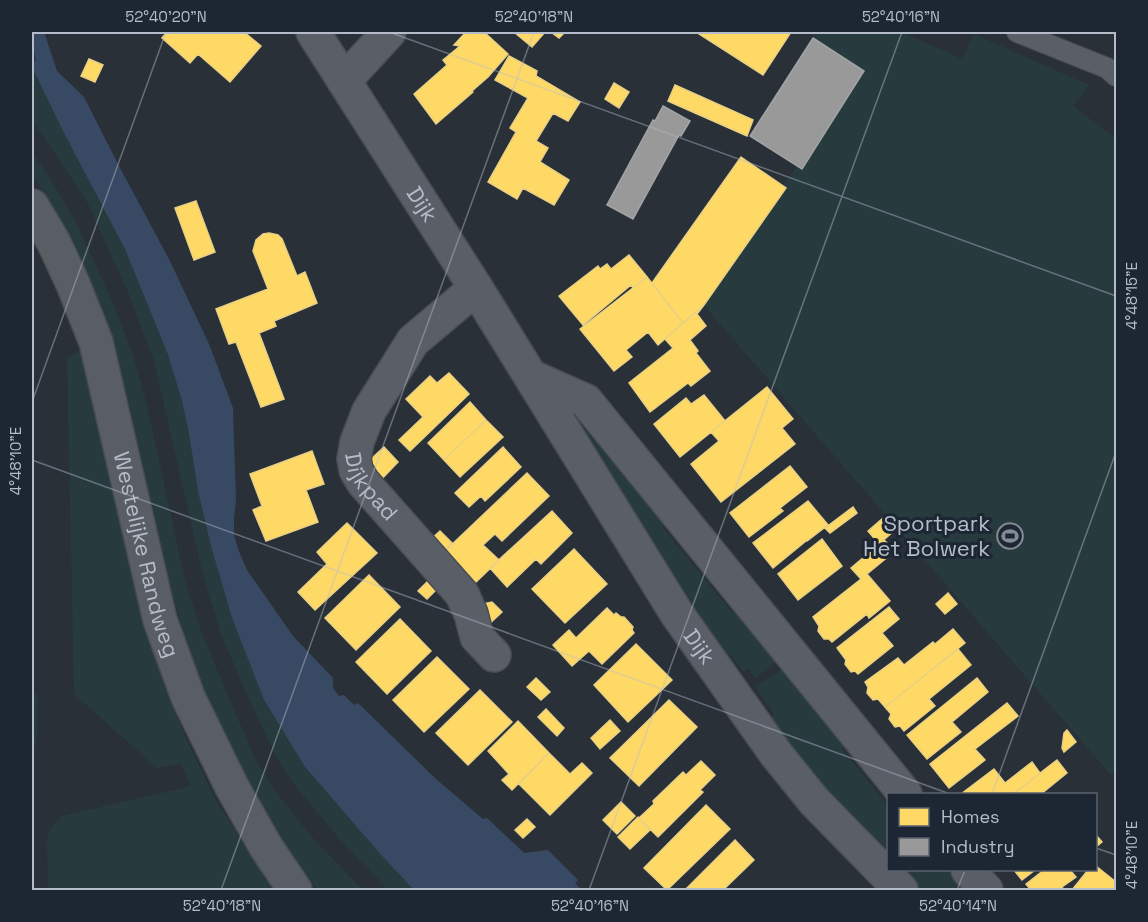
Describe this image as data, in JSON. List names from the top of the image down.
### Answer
{
  "streets": {
    "street": ["Dijk", "Dijkpad", "Westelijke Randweg"]
  },
  "crossings": [
    ["Dijk", "Dijkpad"]
  ],
  "places": {
    "sports": ["Sportpark Het Bolwerk"]
  },
  "legend": ["Homes", "Industry"],
  "coordinates": [
    "52°40'20\"N",
    "52°40'18\"N",
    "52°40'16\"N",
    "4°48'15\"E",
    "4°48'10\"E",
    "52°40'14\"N"
  ]
}
